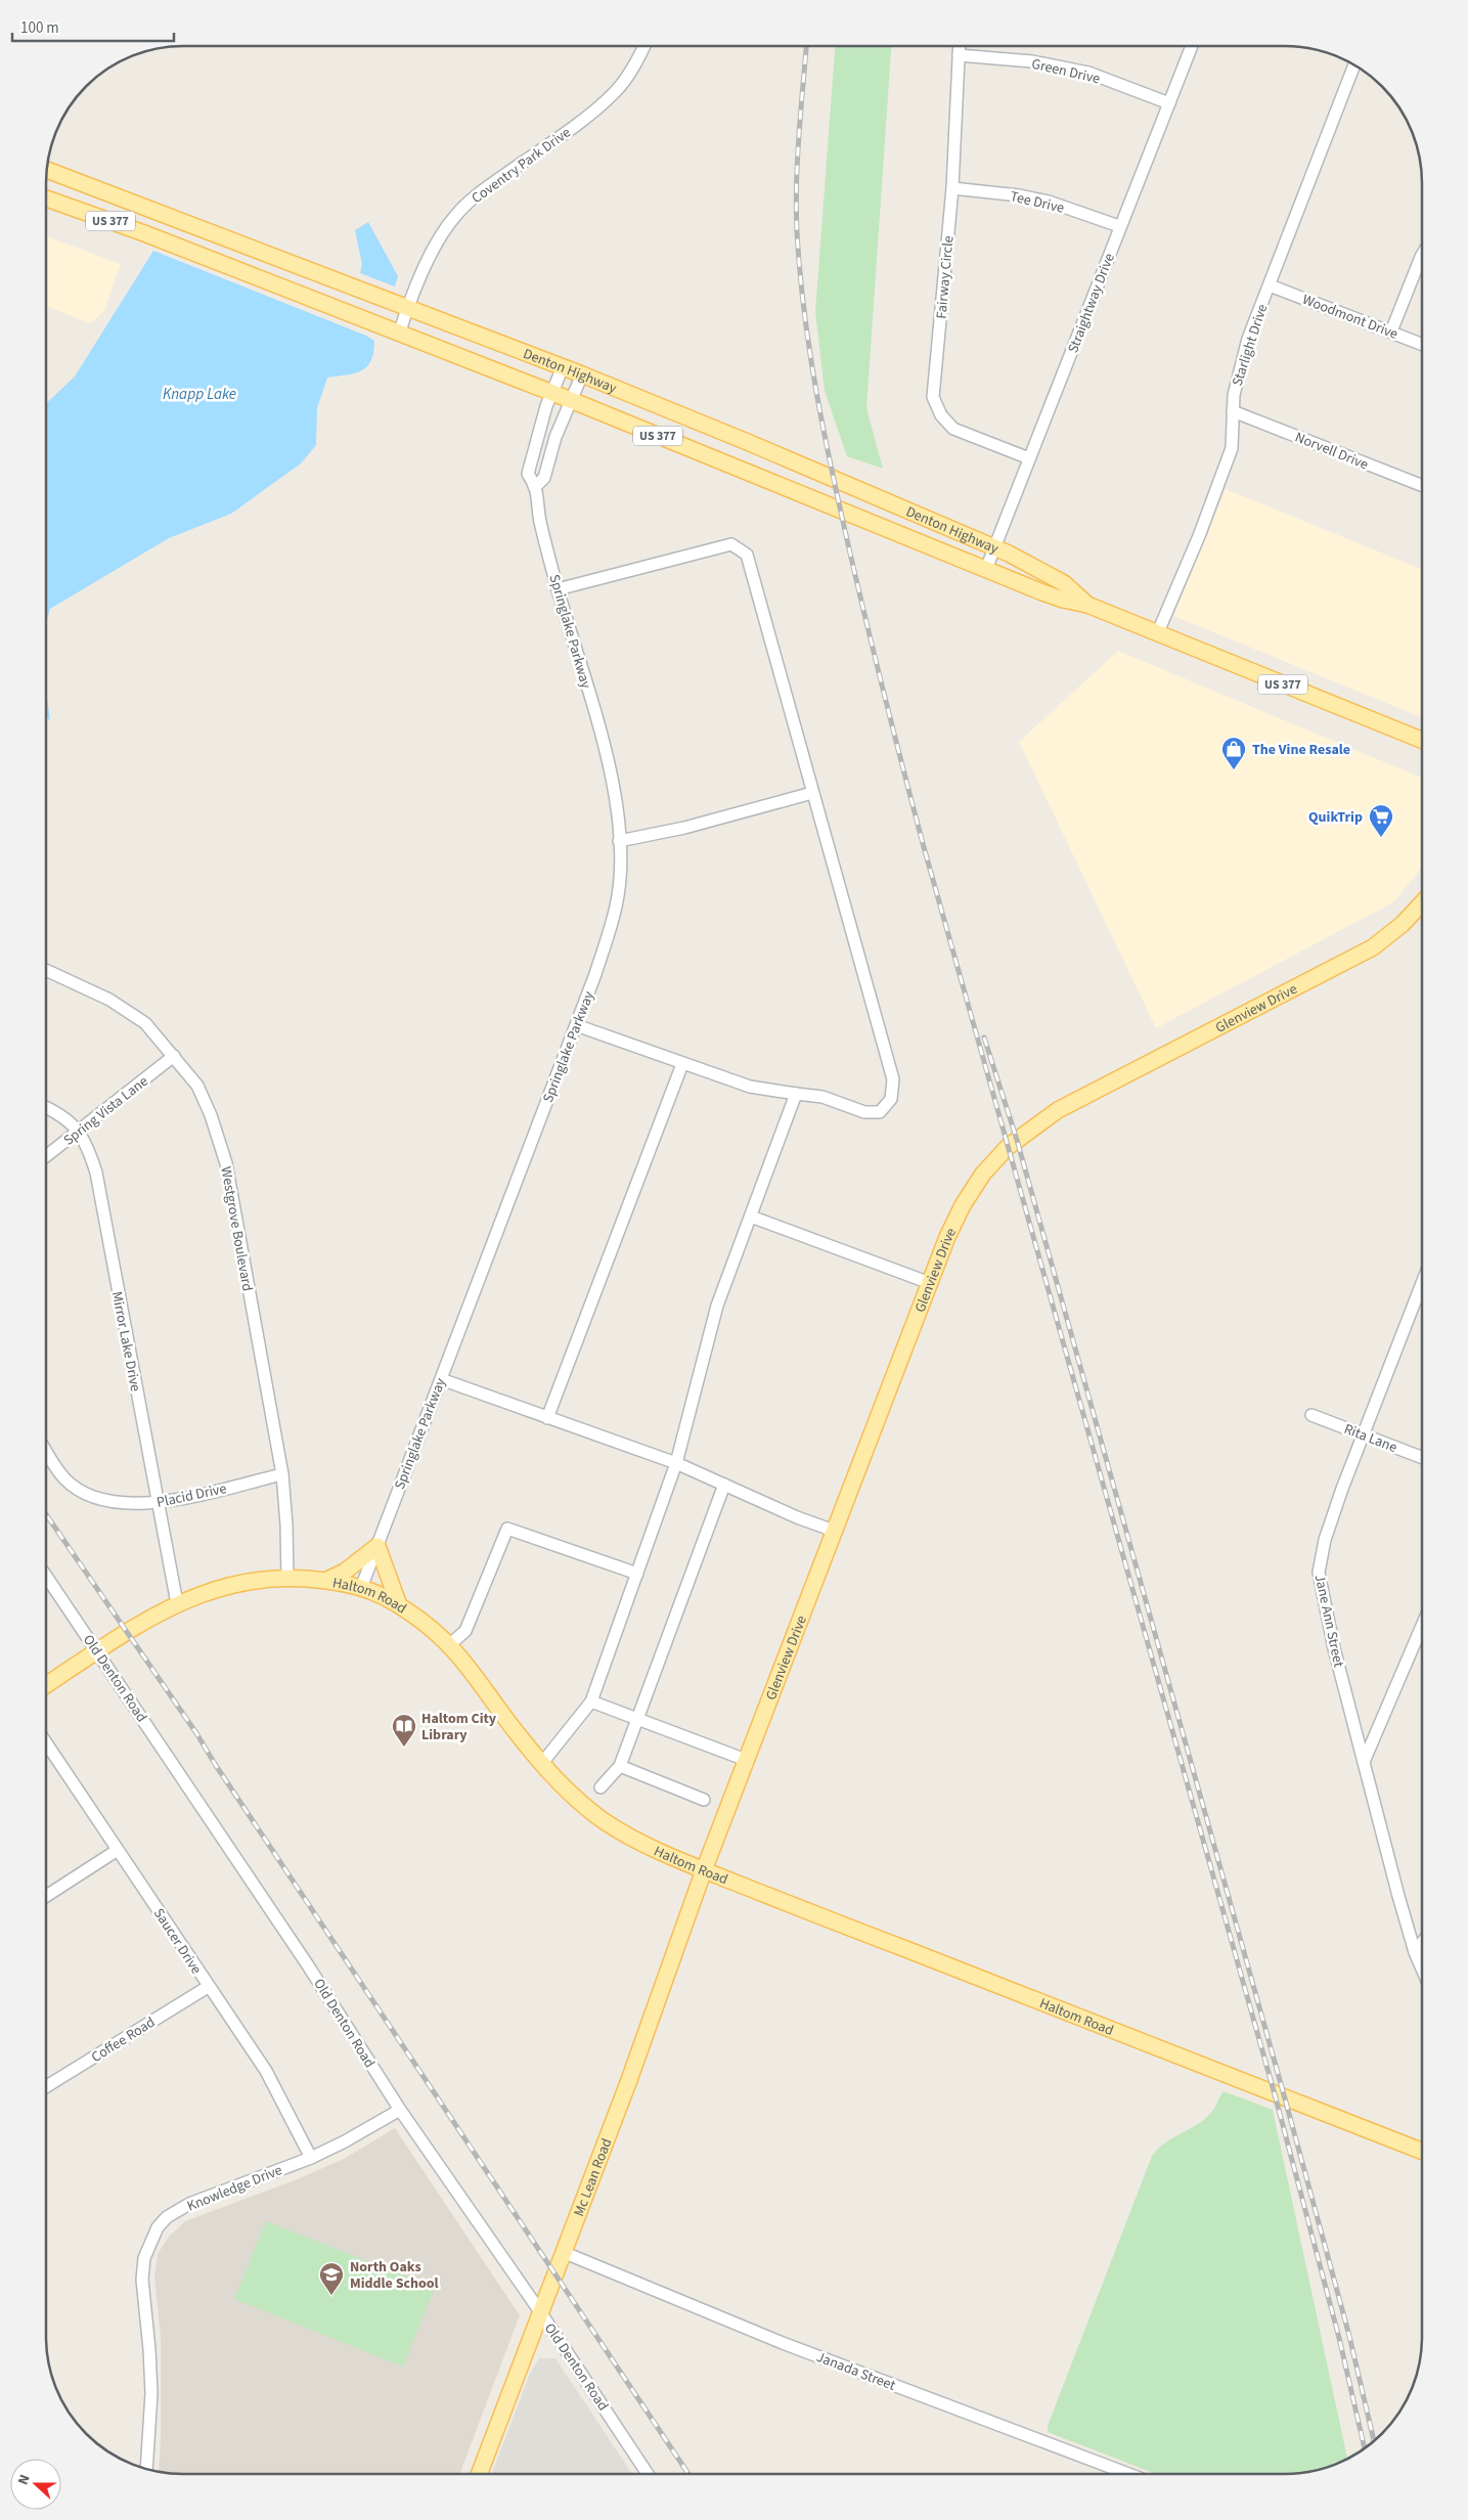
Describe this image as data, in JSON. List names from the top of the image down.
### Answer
{
  "streets": {
    "main road": [
      "US 377",
      "Denton Highway",
      "Glenview Drive",
      "Haltom Road",
      "Mc Lean Road"
    ],
    "street": [
      "Green Drive",
      "Coventry Park Drive",
      "Tee Drive",
      "Fairway Circle",
      "Straightway Drive",
      "Woodmont Drive",
      "Starlight Drive",
      "Norvell Drive",
      "Springlake Parkway",
      "Spring Vista Lane",
      "Westgrove Boulevard",
      "Mirror Lake Drive",
      "Rita Lane",
      "Placid Drive",
      "Jane Ann Street",
      "Old Denton Road",
      "Saucer Drive",
      "Coffee Road",
      "Knowledge Drive",
      "Janada Street"
    ]
  },
  "crossings": [
    ["Green Drive", "Fairway Circle"],
    ["Green Drive", "Straightway Drive"],
    ["Coventry Park Drive", "Denton Highway"],
    ["Tee Drive", "Fairway Circle"],
    ["Tee Drive", "Straightway Drive"],
    ["Fairway Circle", "Straightway Drive"],
    ["Straightway Drive", "Denton Highway"],
    ["Woodmont Drive", "Starlight Drive"],
    ["Starlight Drive", "Denton Highway"],
    ["Starlight Drive", "Norvell Drive"],
    ["Denton Highway", "Springlake Parkway"],
    ["Springlake Parkway", "Haltom Road"],
    ["Glenview Drive", "Haltom Road"],
    ["Glenview Drive", "Mc Lean Road"],
    ["Spring Vista Lane", "Westgrove Boulevard"],
    ["Spring Vista Lane", "Mirror Lake Drive"],
    ["Westgrove Boulevard", "Placid Drive"],
    ["Westgrove Boulevard", "Haltom Road"],
    ["Mirror Lake Drive", "Placid Drive"],
    ["Mirror Lake Drive", "Haltom Road"],
    ["Rita Lane", "Jane Ann Street"],
    ["Haltom Road", "Old Denton Road"],
    ["Haltom Road", "Mc Lean Road"],
    ["Old Denton Road", "Mc Lean Road"],
    ["Old Denton Road", "Knowledge Drive"],
    ["Saucer Drive", "Coffee Road"],
    ["Saucer Drive", "Knowledge Drive"],
    ["Mc Lean Road", "Janada Street"]
  ],
  "water": ["Knapp Lake"],
  "places": {
    "shop": ["The Vine Resale"],
    "supermarket": ["QuikTrip"],
    "library": ["Haltom City Library"],
    "school or university": ["North Oaks Middle School"]
  },
  "scale_bar": "100 m",
  "north": "left"
}
